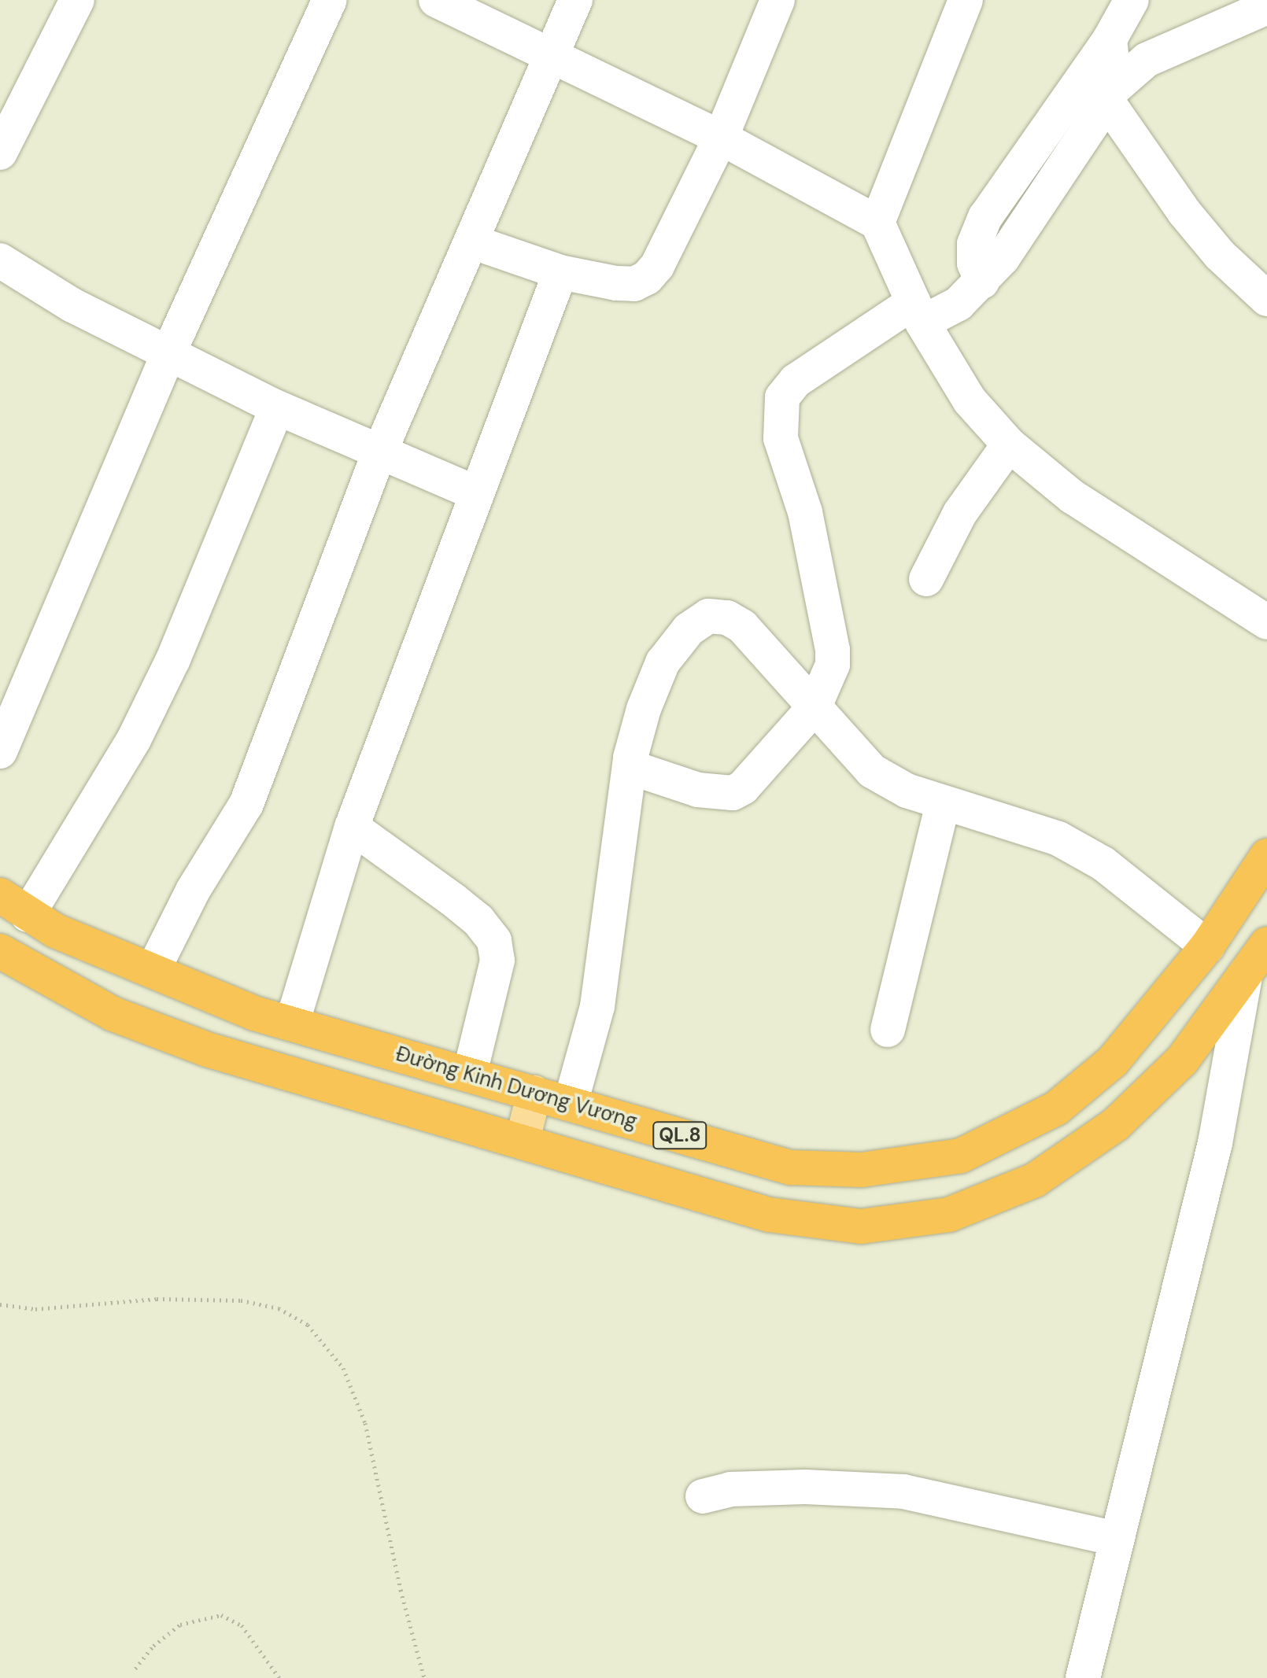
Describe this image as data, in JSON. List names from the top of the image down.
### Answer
{
  "streets": {
    "highway": ["Đường Kinh Dương Vương", "QL.8"]
  }
}
